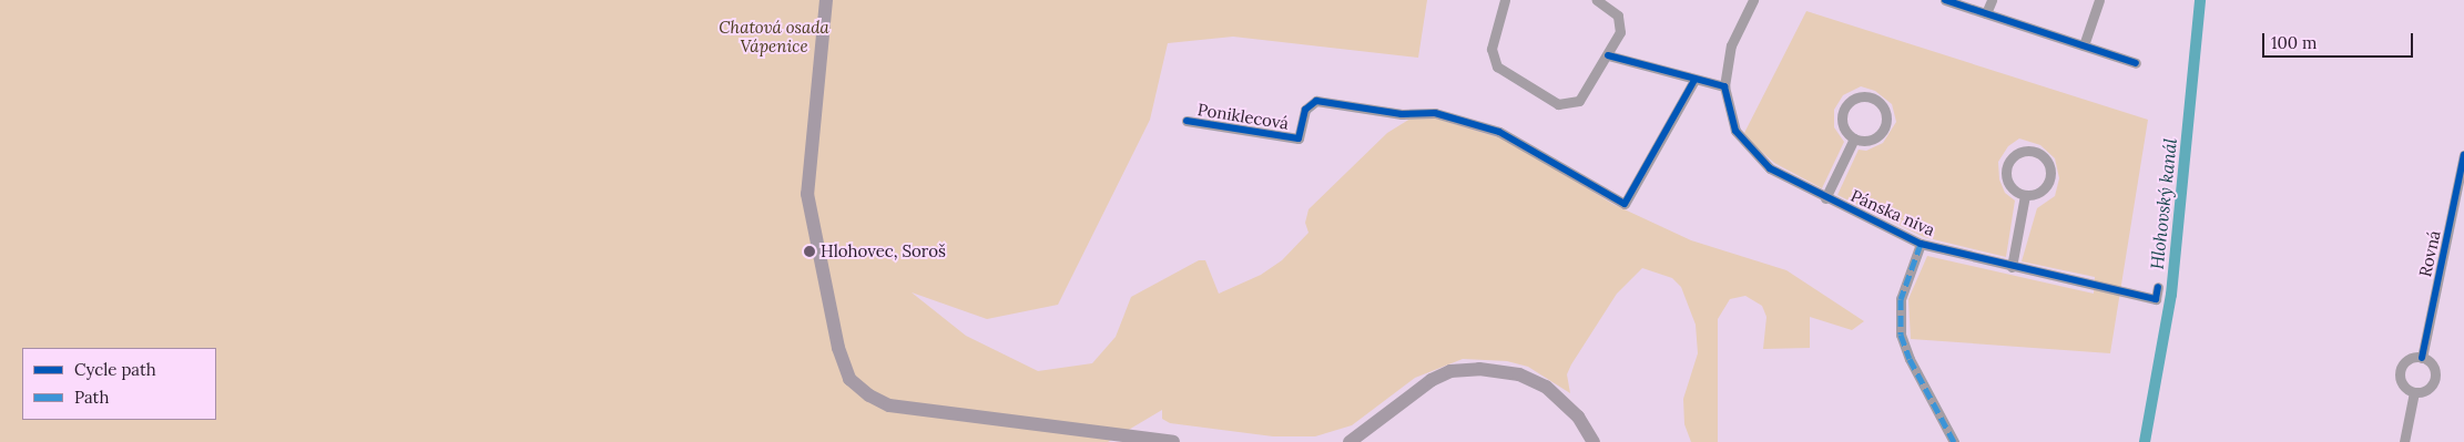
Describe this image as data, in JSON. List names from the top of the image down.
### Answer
{
  "streets": {
    "street": ["Poniklecová", "Pánska niva", "Rovná"]
  },
  "water": ["Hlohovský kanál"],
  "parks": ["Chatová osada Vápenice"],
  "places": ["Hlohovec, Soroš"],
  "legend": ["Cycle path", "Path"],
  "scale_bar": "100 m"
}
